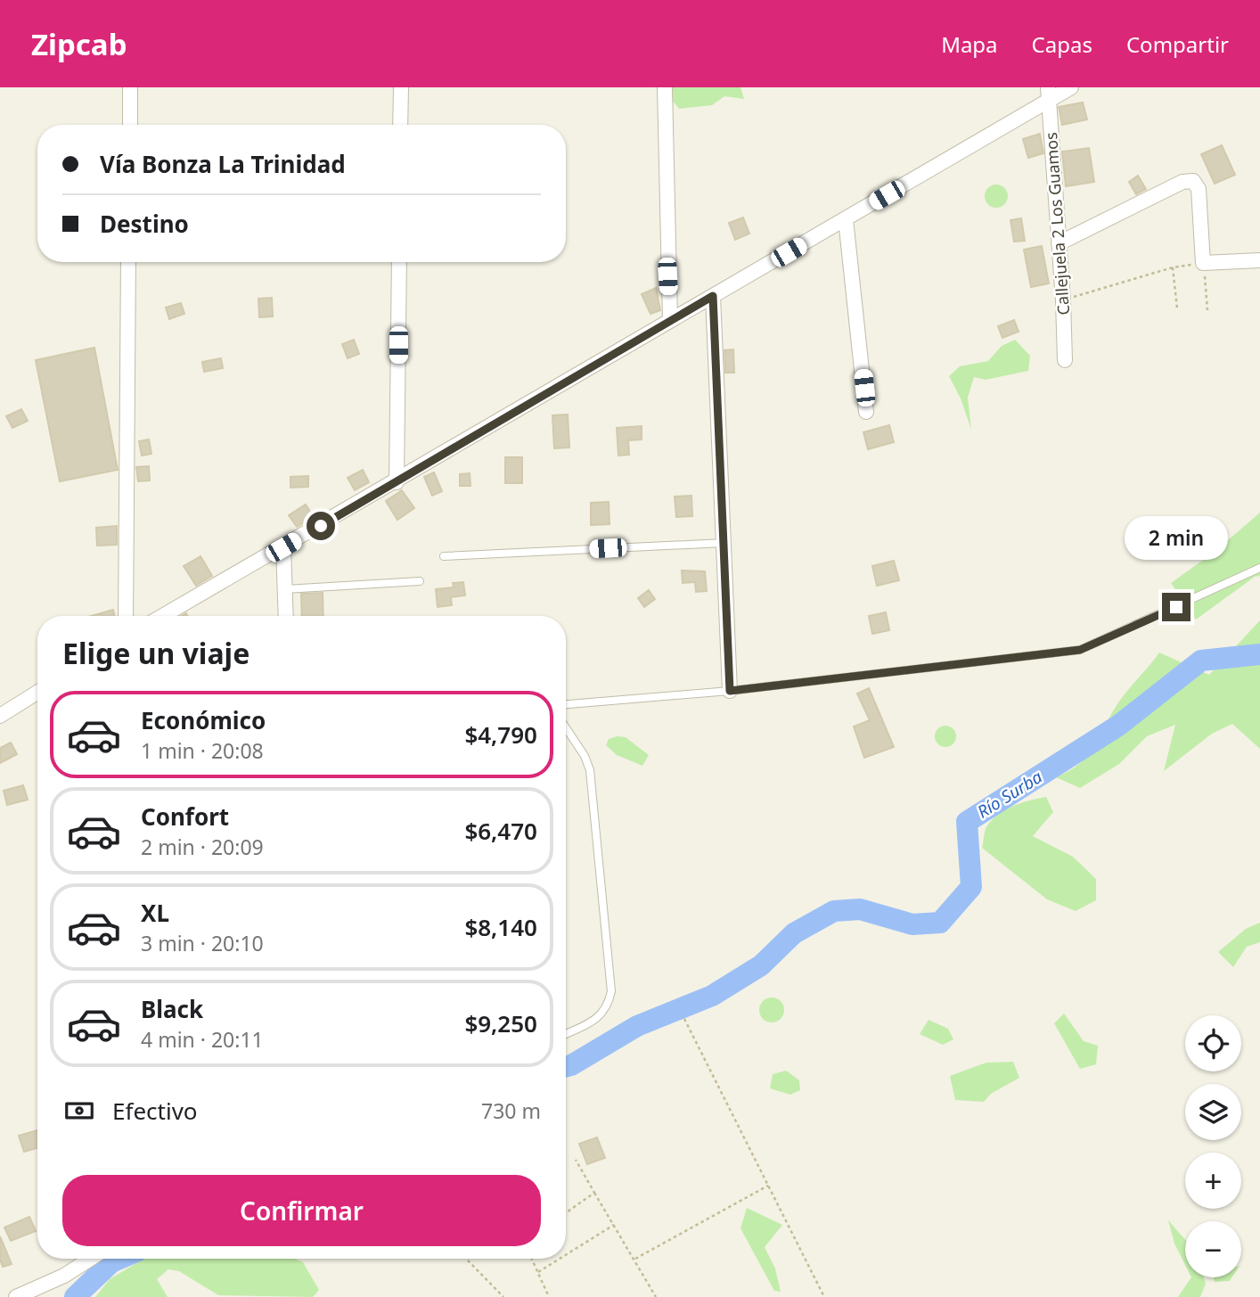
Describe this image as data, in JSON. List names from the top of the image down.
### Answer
{
  "streets": {
    "street": ["Callejuela 2 Los Guamos"]
  },
  "water": ["Río Surba"],
  "page": {
    "header": "Zipcab",
    "nav": ["Mapa", "Capas", "Compartir"],
    "banner": ["Vía Bonza La Trinidad", "Destino"],
    "bubble": "2 min",
    "heading": "Elige un viaje",
    "list": [
      {
        "name": "Económico",
        "note": "1 min · 20:08",
        "value": "$4,790"
      },
      {
        "name": "Confort",
        "note": "2 min · 20:09",
        "value": "$6,470"
      },
      {
        "name": "XL",
        "note": "3 min · 20:10",
        "value": "$8,140"
      },
      {
        "name": "Black",
        "note": "4 min · 20:11",
        "value": "$9,250"
      }
    ],
    "map_buttons": ["+", "−"],
    "pay": ["Efectivo", "730 m"],
    "buttons": "Confirmar"
  }
}
